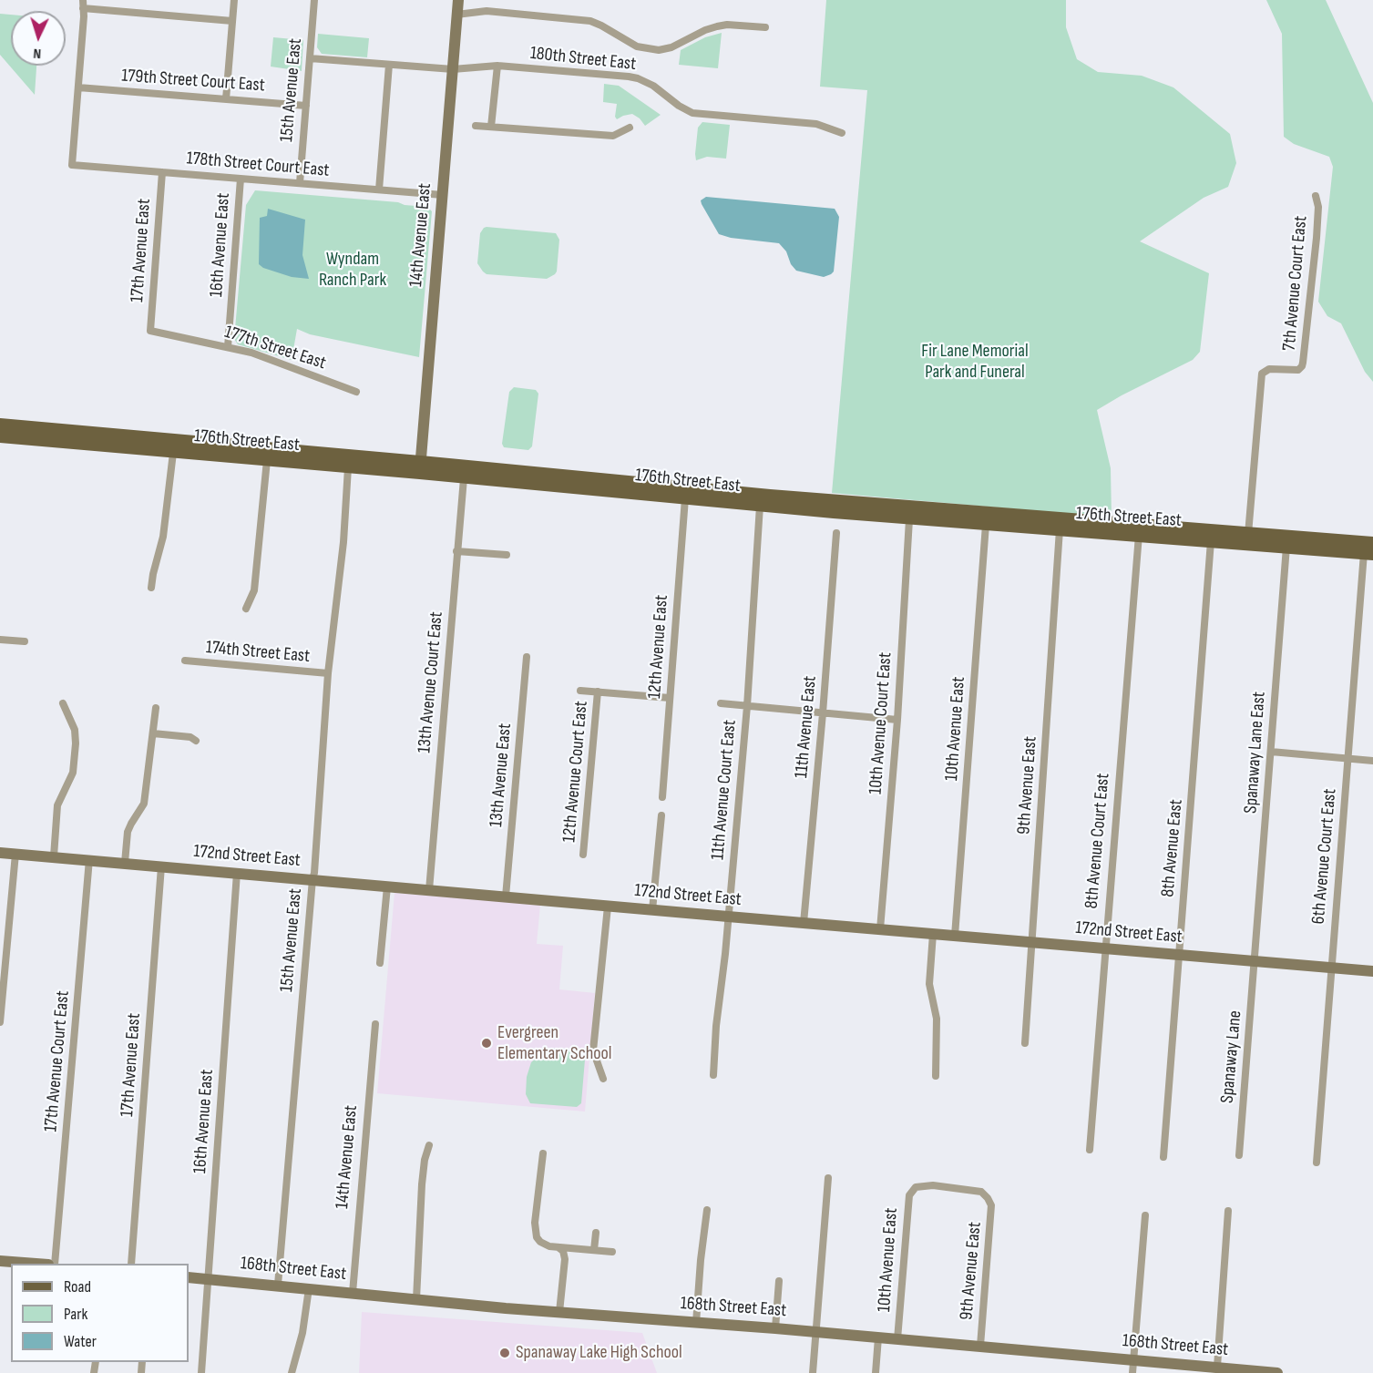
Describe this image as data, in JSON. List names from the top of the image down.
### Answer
{
  "streets": {
    "main road": ["176th Street East"],
    "street": [
      "180th Street East",
      "179th Street Court East",
      "15th Avenue East",
      "178th Street Court East",
      "14th Avenue East",
      "16th Avenue East",
      "17th Avenue East",
      "7th Avenue Court East",
      "177th Street East",
      "12th Avenue East",
      "174th Street East",
      "13th Avenue Court East",
      "10th Avenue Court East",
      "11th Avenue East",
      "10th Avenue East",
      "Spanaway Lane East",
      "12th Avenue Court East",
      "13th Avenue East",
      "9th Avenue East",
      "11th Avenue Court East",
      "8th Avenue Court East",
      "8th Avenue East",
      "172nd Street East",
      "6th Avenue Court East",
      "Spanaway Lane",
      "17th Avenue Court East",
      "168th Street East"
    ]
  },
  "crossings": [
    ["180th Street East", "15th Avenue East"],
    ["180th Street East", "14th Avenue East"],
    ["179th Street Court East", "15th Avenue East"],
    ["179th Street Court East", "178th Street Court East"],
    ["15th Avenue East", "178th Street Court East"],
    ["15th Avenue East", "176th Street East"],
    ["15th Avenue East", "174th Street East"],
    ["15th Avenue East", "172nd Street East"],
    ["15th Avenue East", "168th Street East"],
    ["178th Street Court East", "14th Avenue East"],
    ["178th Street Court East", "16th Avenue East"],
    ["178th Street Court East", "17th Avenue East"],
    ["14th Avenue East", "176th Street East"],
    ["14th Avenue East", "168th Street East"],
    ["16th Avenue East", "177th Street East"],
    ["16th Avenue East", "172nd Street East"],
    ["16th Avenue East", "168th Street East"],
    ["17th Avenue East", "177th Street East"],
    ["17th Avenue East", "172nd Street East"],
    ["7th Avenue Court East", "176th Street East"],
    ["176th Street East", "12th Avenue East"],
    ["176th Street East", "13th Avenue Court East"],
    ["176th Street East", "10th Avenue Court East"],
    ["176th Street East", "10th Avenue East"],
    ["176th Street East", "Spanaway Lane East"],
    ["176th Street East", "9th Avenue East"],
    ["176th Street East", "11th Avenue Court East"],
    ["176th Street East", "8th Avenue Court East"],
    ["176th Street East", "8th Avenue East"],
    ["176th Street East", "6th Avenue Court East"],
    ["13th Avenue Court East", "172nd Street East"],
    ["10th Avenue Court East", "172nd Street East"],
    ["11th Avenue East", "172nd Street East"],
    ["10th Avenue East", "9th Avenue East"],
    ["10th Avenue East", "172nd Street East"],
    ["10th Avenue East", "168th Street East"],
    ["Spanaway Lane East", "172nd Street East"],
    ["Spanaway Lane East", "Spanaway Lane"],
    ["13th Avenue East", "172nd Street East"],
    ["9th Avenue East", "172nd Street East"],
    ["9th Avenue East", "168th Street East"],
    ["11th Avenue Court East", "172nd Street East"],
    ["8th Avenue Court East", "172nd Street East"],
    ["8th Avenue East", "172nd Street East"],
    ["172nd Street East", "6th Avenue Court East"],
    ["172nd Street East", "Spanaway Lane"],
    ["172nd Street East", "17th Avenue Court East"]
  ],
  "parks": ["Wyndam Ranch Park", "Fir Lane Memorial Park and Funeral"],
  "places": ["Evergreen Elementary School", "Spanaway Lake High School"],
  "legend": ["Road", "Park", "Water"],
  "north": "bottom"
}
